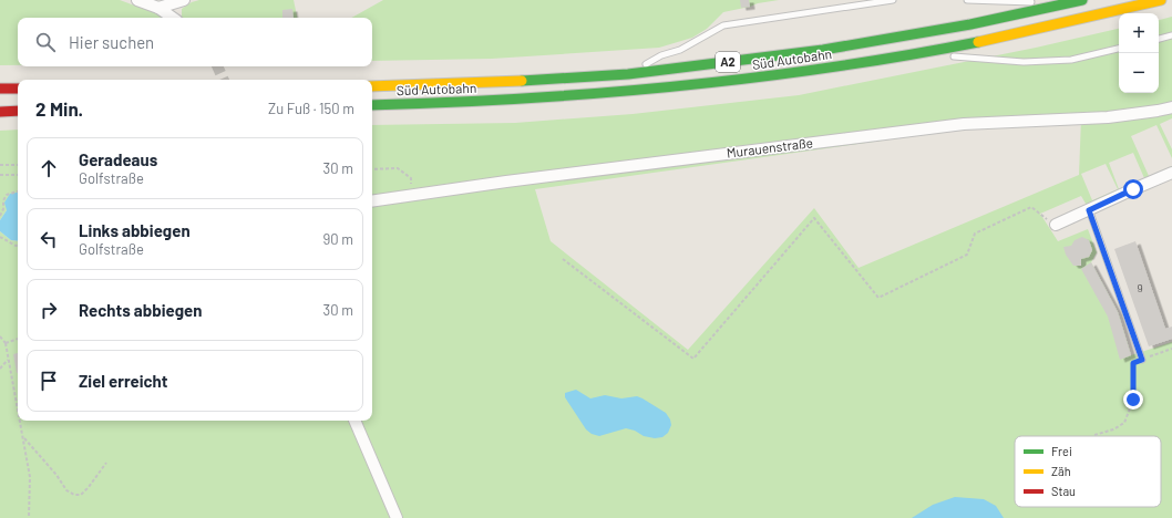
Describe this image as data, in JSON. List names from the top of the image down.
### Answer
{
  "streets": {
    "highway": ["Süd Autobahn", "A2"],
    "street": ["Murauenstraße"]
  },
  "house_numbers": ["9"],
  "legend": ["Frei", "Zäh", "Stau"],
  "page": {
    "map_buttons": ["+", "−"],
    "search": "Hier suchen",
    "heading": ["2 Min.", "Zu Fuß · 150 m"],
    "list": [
      ["Geradeaus", "Golfstraße", "30 m"],
      ["Links abbiegen", "Golfstraße", "90 m"],
      ["Rechts abbiegen", "30 m"],
      "Ziel erreicht"
    ]
  }
}
